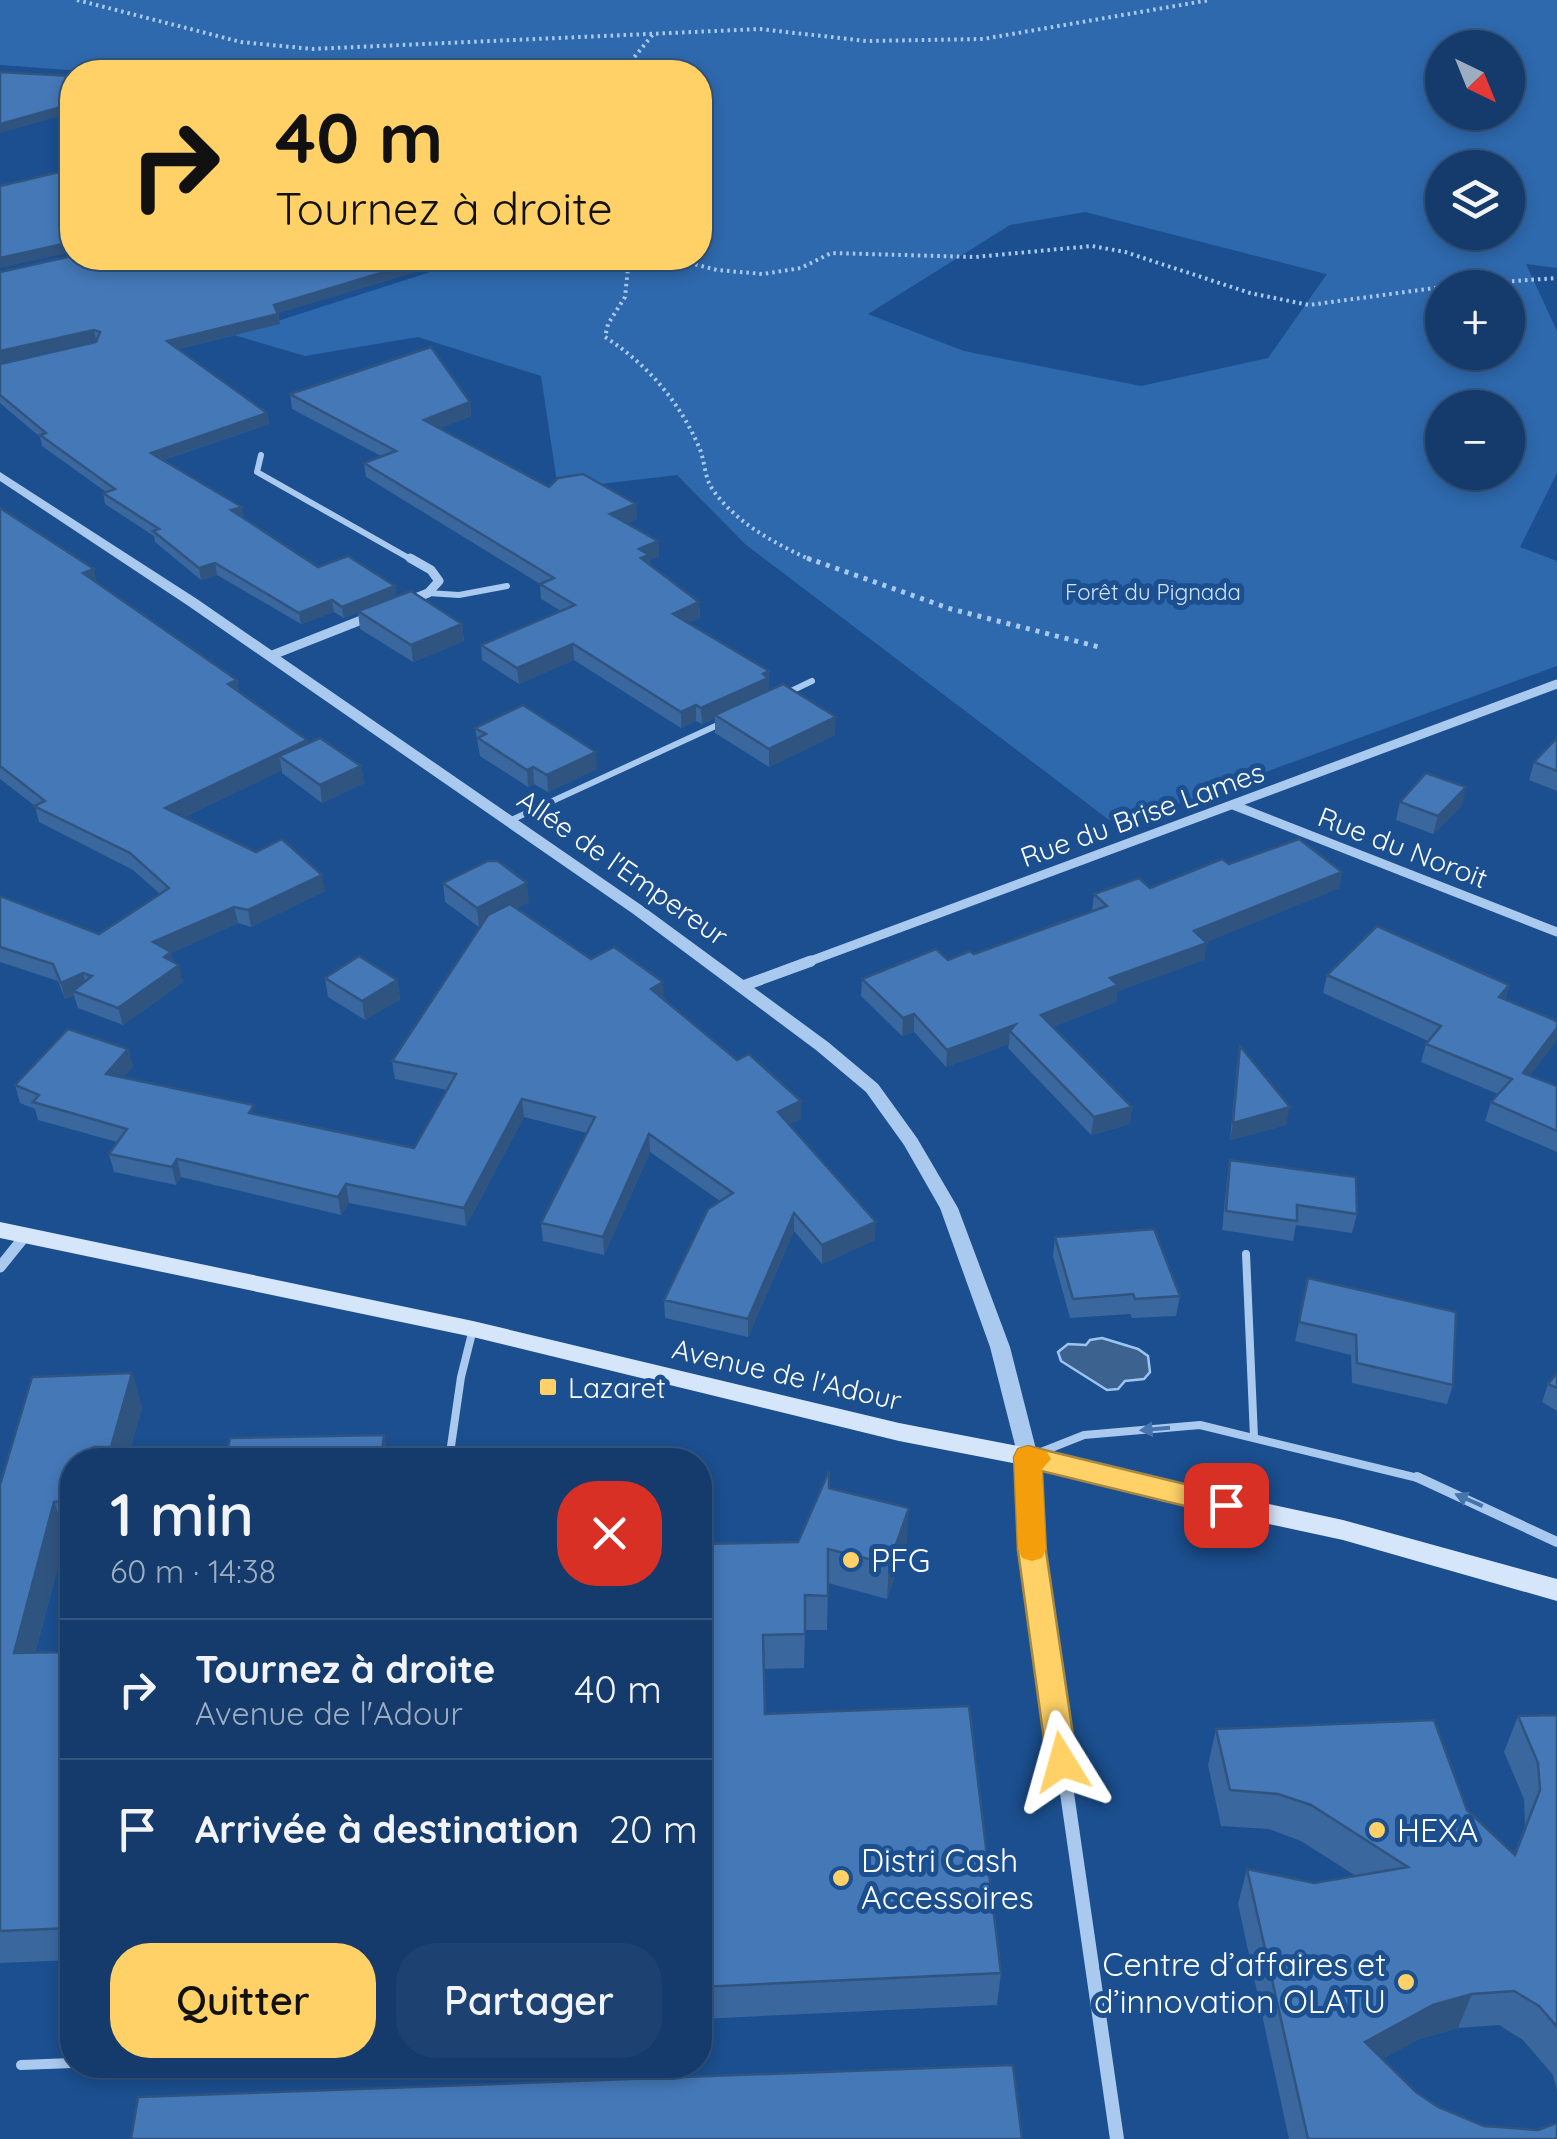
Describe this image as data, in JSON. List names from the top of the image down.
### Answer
{
  "streets": {
    "main road": ["Avenue de l'Adour"],
    "street": ["Rue du Brise Lames", "Rue du Noroit", "Allée de l'Empereur"]
  },
  "crossings": [
    ["Rue du Brise Lames", "Rue du Noroit"],
    ["Rue du Brise Lames", "Allée de l'Empereur"],
    ["Allée de l'Empereur", "Avenue de l'Adour"]
  ],
  "parks": ["Forêt du Pignada"],
  "places": {
    "transit": ["Lazaret"],
    "other": [
      "PFG",
      "HEXA",
      "Distri Cash Accessoires",
      "Centre d’affaires et d’innovation OLATU"
    ]
  },
  "north": "bottom right",
  "page": {
    "map_buttons": ["+", "−"],
    "turn": ["40 m", "Tournez à droite"],
    "heading": ["1 min", "60 m · 14:38"],
    "list": [
      {
        "name": "Tournez à droite",
        "note": "Avenue de l'Adour",
        "value": "40 m"
      },
      {
        "name": "Arrivée à destination",
        "value": "20 m"
      }
    ],
    "buttons": ["Quitter", "Partager"]
  }
}
